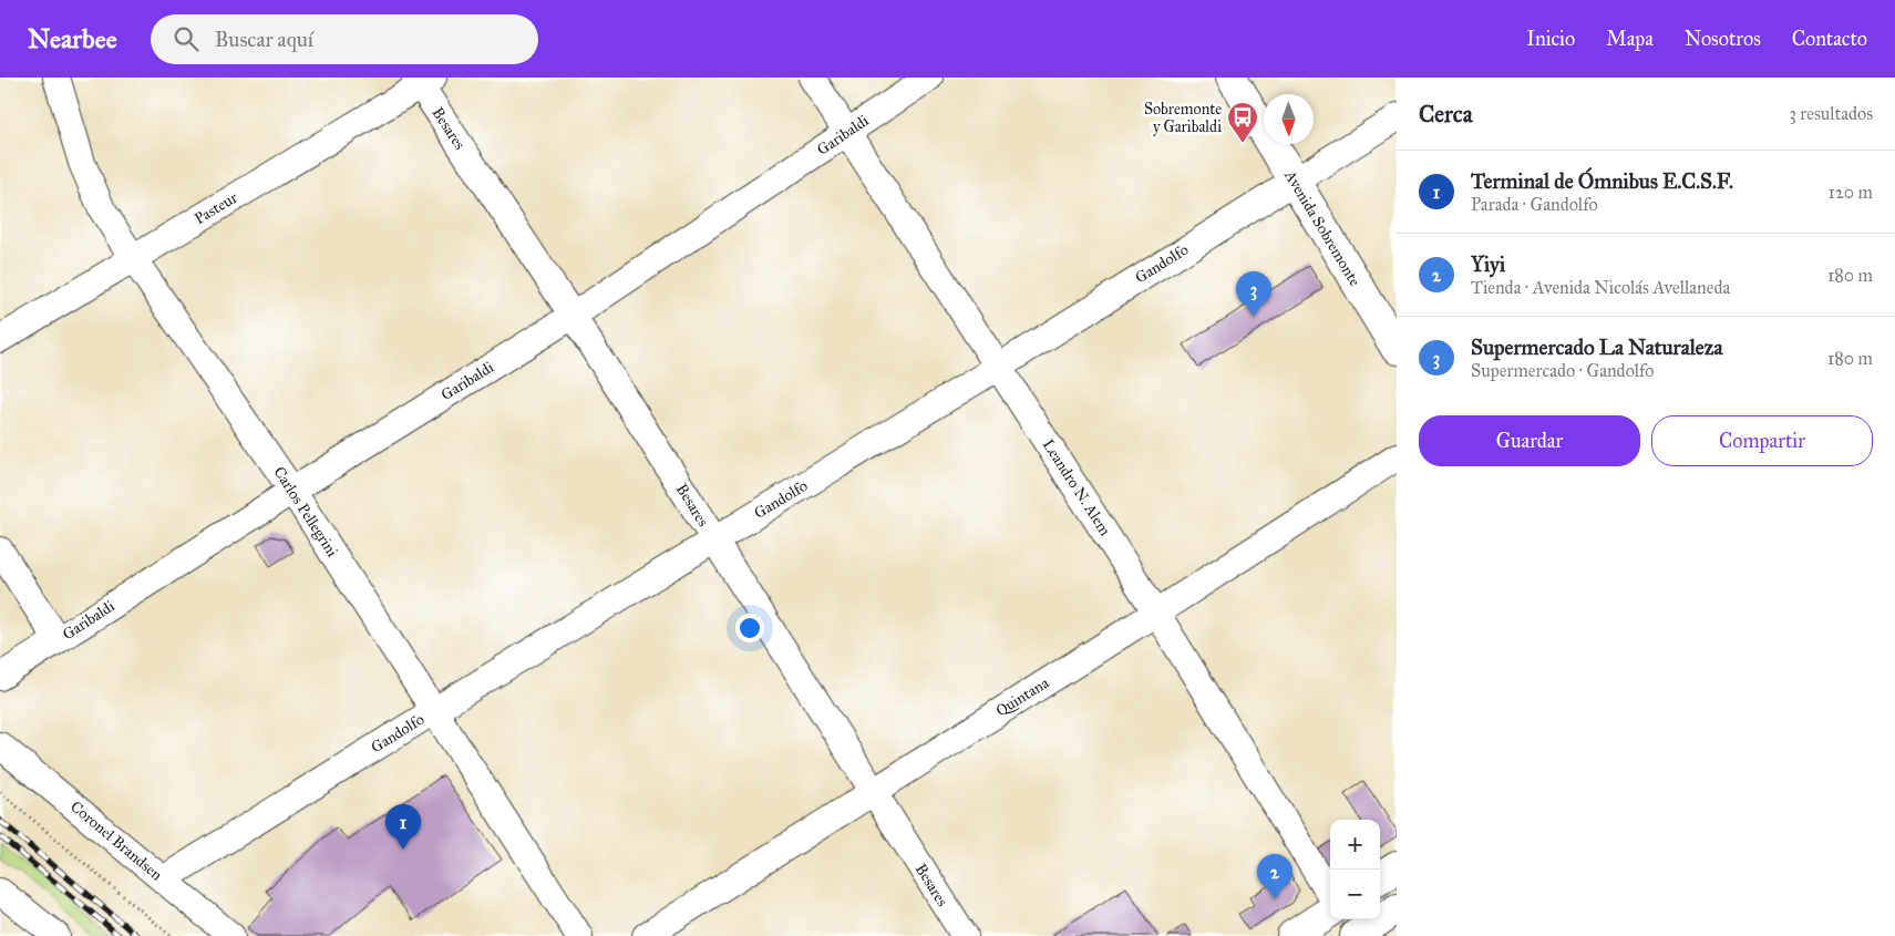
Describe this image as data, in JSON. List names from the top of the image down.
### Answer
{
  "streets": {
    "main road": ["Avenida Sobremonte"],
    "street": [
      "Besares",
      "Garibaldi",
      "Pasteur",
      "Gandolfo",
      "Leandro N. Alem",
      "Carlos Pellegrini",
      "Quintana",
      "Coronel Brandsen"
    ]
  },
  "crossings": [
    ["Besares", "Garibaldi"],
    ["Besares", "Pasteur"],
    ["Besares", "Gandolfo"],
    ["Besares", "Quintana"],
    ["Garibaldi", "Leandro N. Alem"],
    ["Garibaldi", "Carlos Pellegrini"],
    ["Pasteur", "Carlos Pellegrini"],
    ["Avenida Sobremonte", "Gandolfo"],
    ["Gandolfo", "Leandro N. Alem"],
    ["Gandolfo", "Carlos Pellegrini"],
    ["Gandolfo", "Coronel Brandsen"],
    ["Leandro N. Alem", "Quintana"]
  ],
  "places": {
    "bus stop": ["Sobremonte y Garibaldi"]
  },
  "north": "bottom",
  "page": {
    "header": "Nearbee",
    "search": "Buscar aquí",
    "nav": [
      "Inicio",
      "Mapa",
      "Nosotros",
      "Contacto"
    ],
    "heading": ["Cerca", "3 resultados"],
    "list": [
      {
        "mark": "1",
        "name": "Terminal de Ómnibus E.C.S.F.",
        "note": "Parada · Gandolfo",
        "value": "120 m"
      },
      {
        "mark": "2",
        "name": "Yiyi",
        "note": "Tienda · Avenida Nicolás Avellaneda",
        "value": "180 m"
      },
      {
        "mark": "3",
        "name": "Supermercado La Naturaleza",
        "note": "Supermercado · Gandolfo",
        "value": "180 m"
      }
    ],
    "pins": ["3", "1", "2"],
    "buttons": ["Guardar", "Compartir"],
    "map_buttons": ["+", "−"]
  }
}
